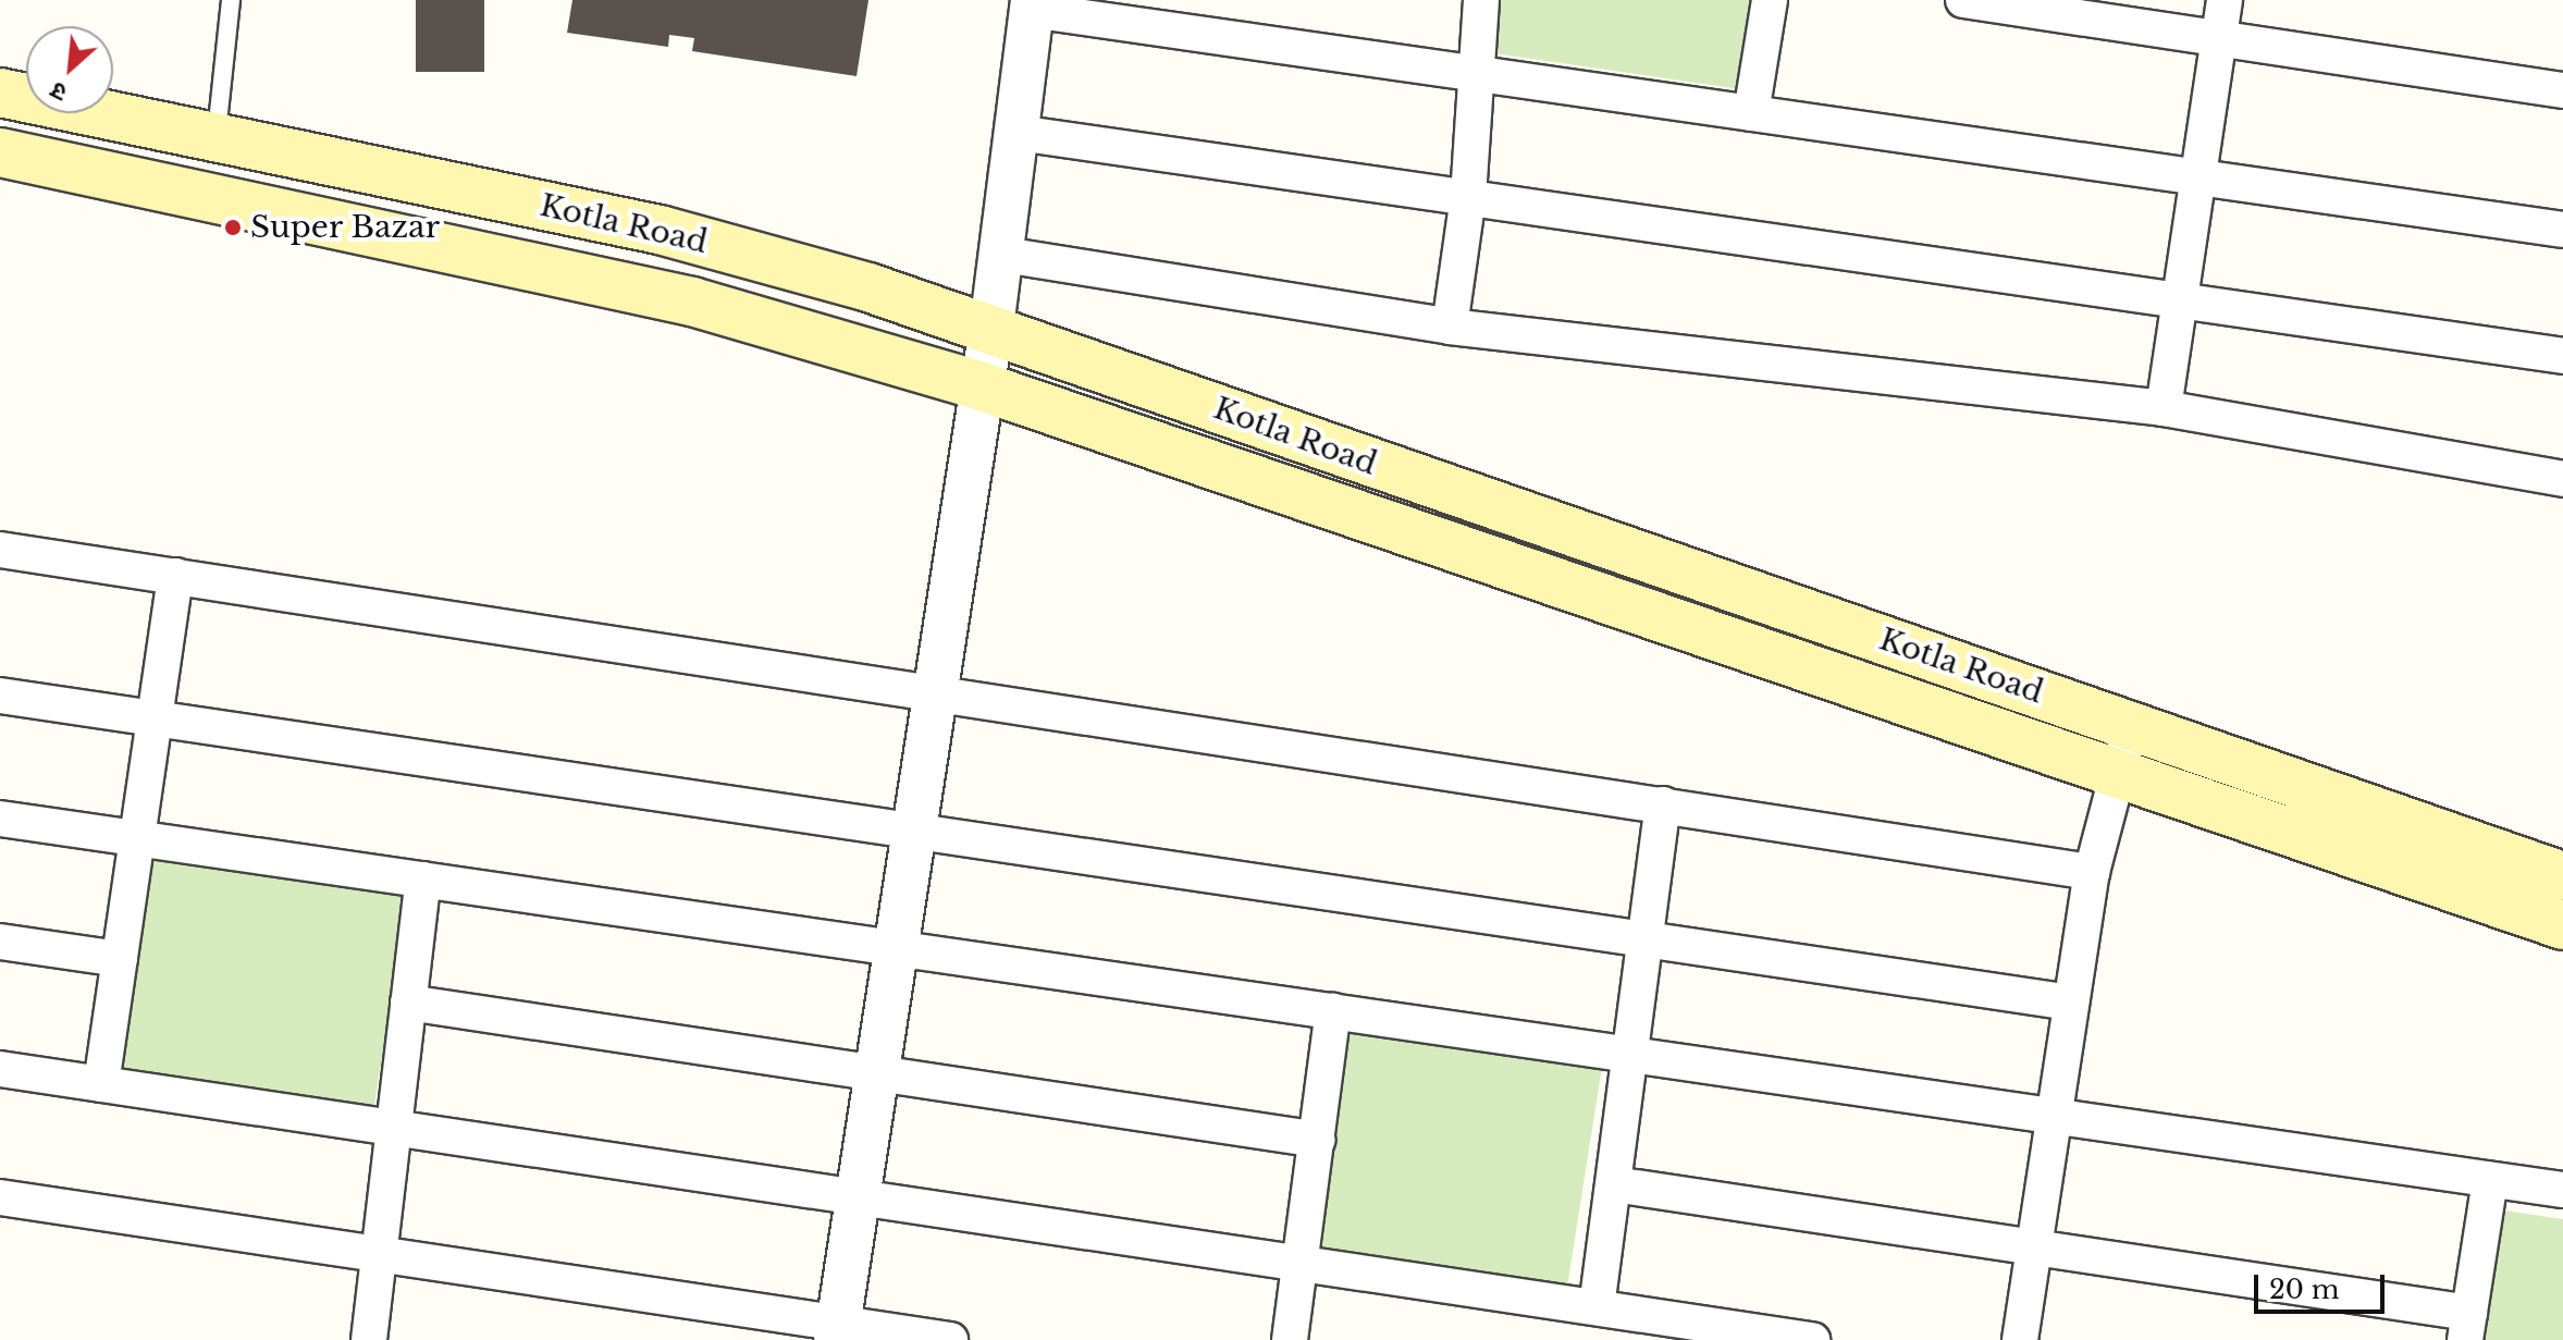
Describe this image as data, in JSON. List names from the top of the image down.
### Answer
{
  "streets": {
    "main road": ["Kotla Road"]
  },
  "places": ["Super Bazar"],
  "scale_bar": "20 m",
  "north": "bottom left"
}
